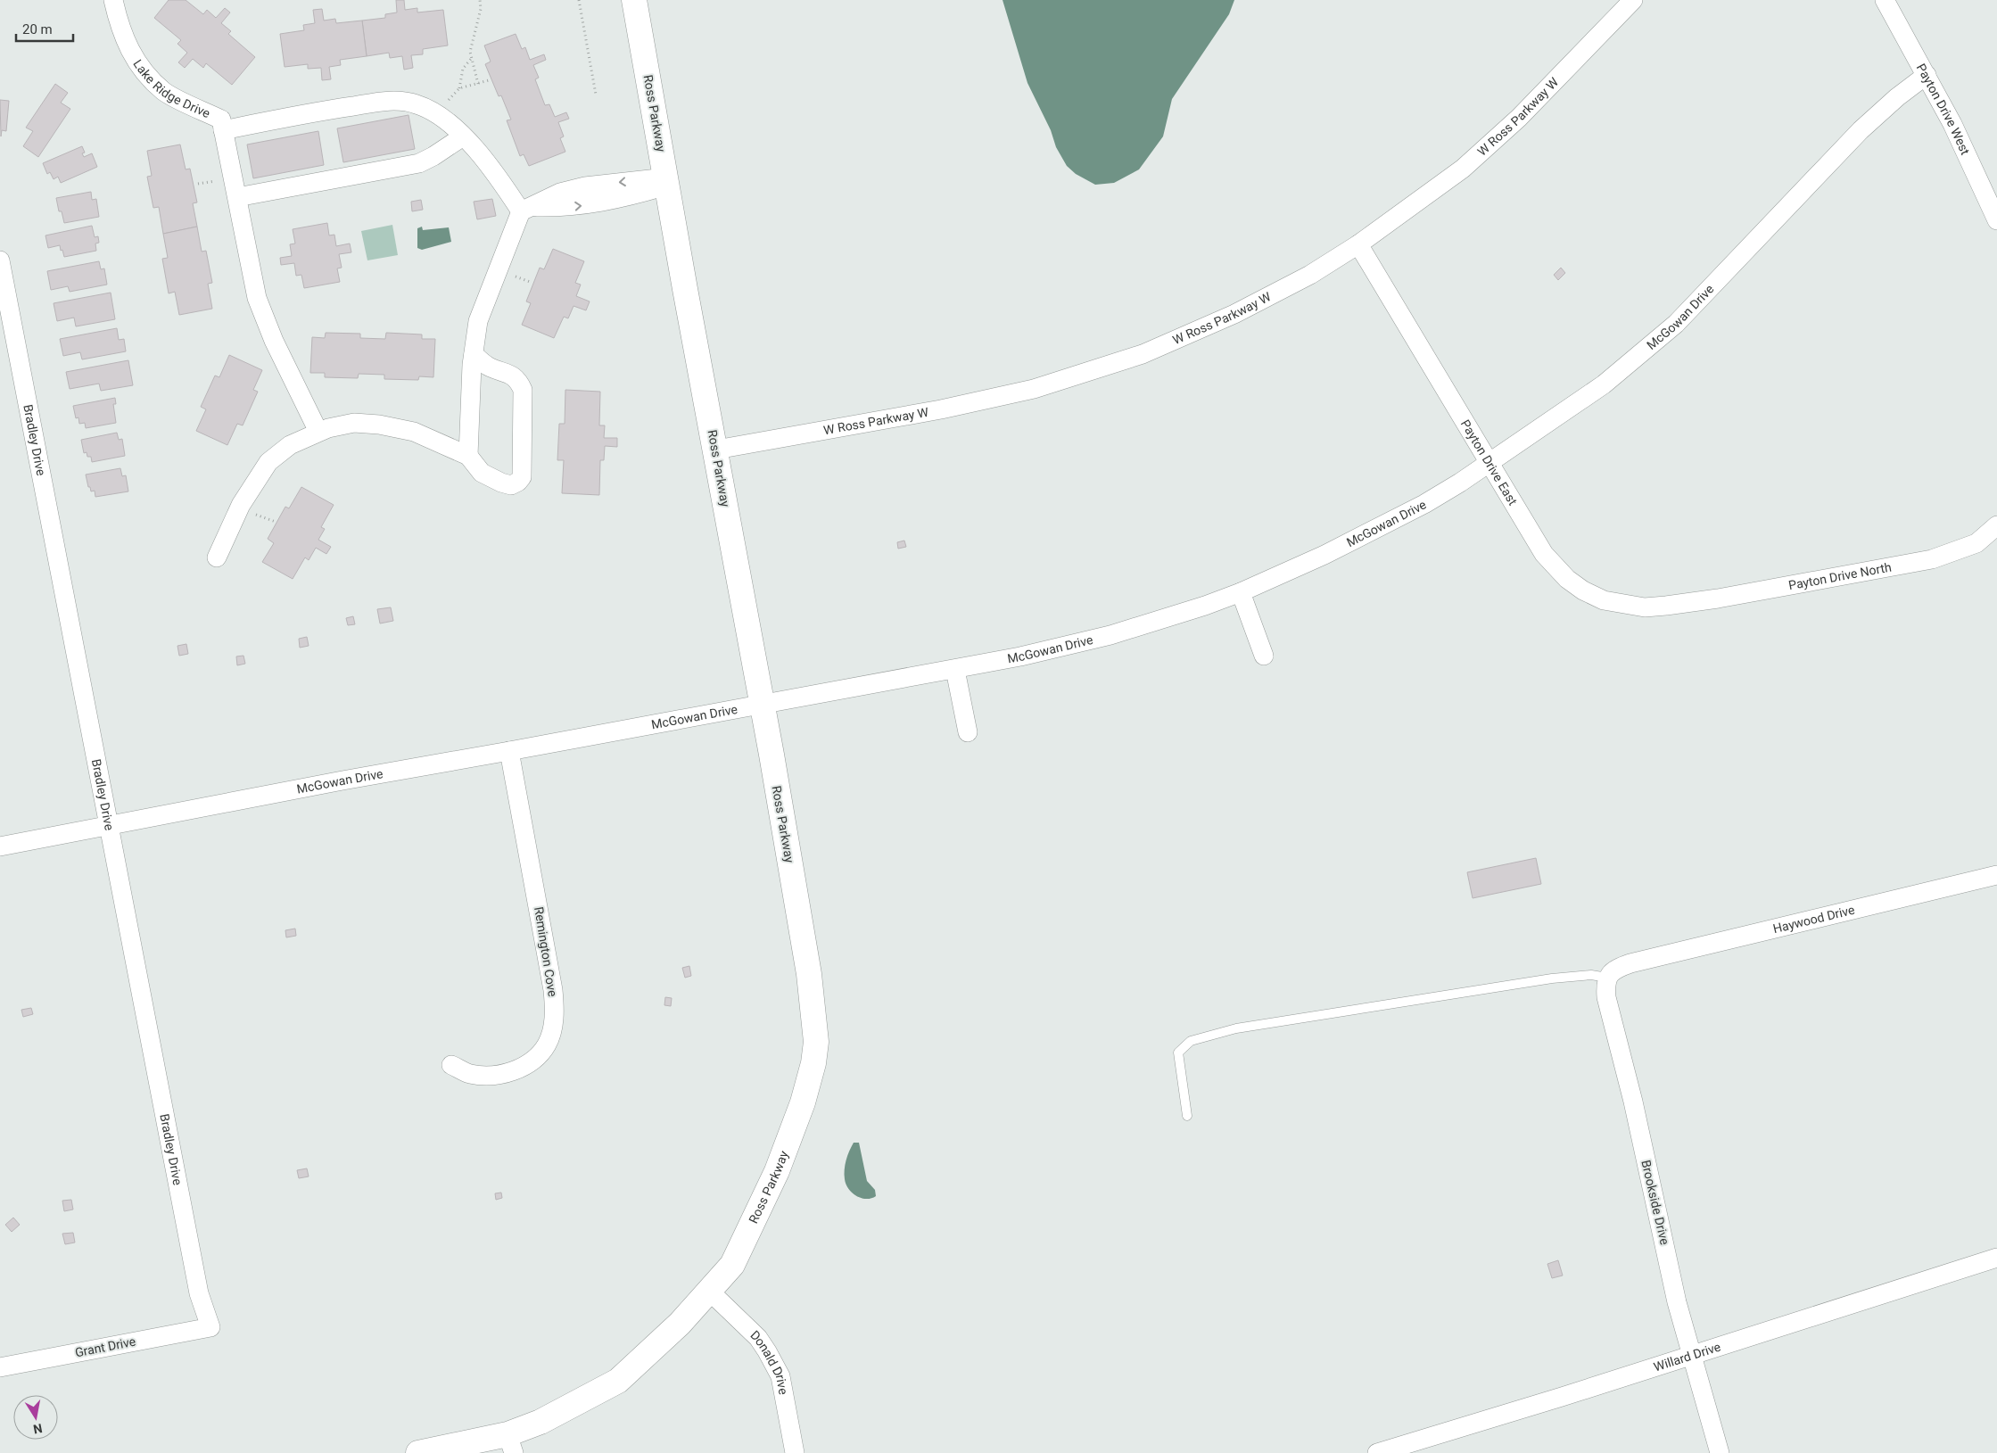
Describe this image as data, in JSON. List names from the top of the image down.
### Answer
{
  "streets": {
    "street": [
      "Lake Ridge Drive",
      "Payton Drive West",
      "Ross Parkway",
      "W Ross Parkway W",
      "McGowan Drive",
      "Bradley Drive",
      "Payton Drive East",
      "Payton Drive North",
      "Haywood Drive",
      "Remington Cove",
      "Brookside Drive",
      "Grant Drive",
      "Willard Drive",
      "Donald Drive"
    ]
  },
  "crossings": [
    ["Payton Drive West", "McGowan Drive"],
    ["Ross Parkway", "W Ross Parkway W"],
    ["Ross Parkway", "McGowan Drive"],
    ["Ross Parkway", "Donald Drive"],
    ["W Ross Parkway W", "Payton Drive East"],
    ["McGowan Drive", "Bradley Drive"],
    ["McGowan Drive", "Payton Drive East"],
    ["McGowan Drive", "Remington Cove"],
    ["Bradley Drive", "Grant Drive"],
    ["Payton Drive East", "Payton Drive North"],
    ["Haywood Drive", "Brookside Drive"],
    ["Brookside Drive", "Willard Drive"]
  ],
  "scale_bar": "20 m",
  "north": "bottom"
}
